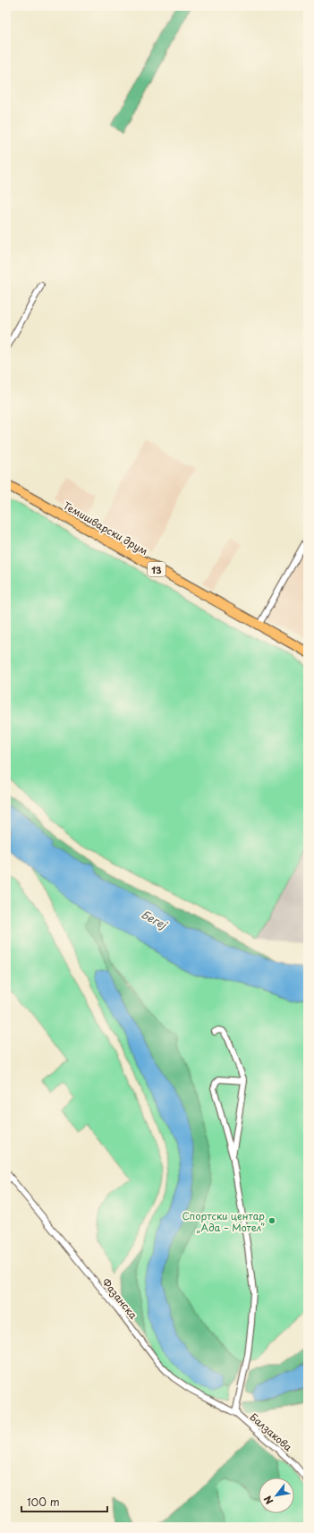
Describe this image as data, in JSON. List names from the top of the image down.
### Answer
{
  "streets": {
    "main road": ["Темишварски друм", "13"],
    "street": ["Фазанска", "Балзакова"]
  },
  "crossings": [
    ["Фазанска", "Балзакова"]
  ],
  "water": ["Бегеј"],
  "places": ["Спортски центар „Ада – Мотел”"],
  "scale_bar": "100 m",
  "north": "bottom left"
}
